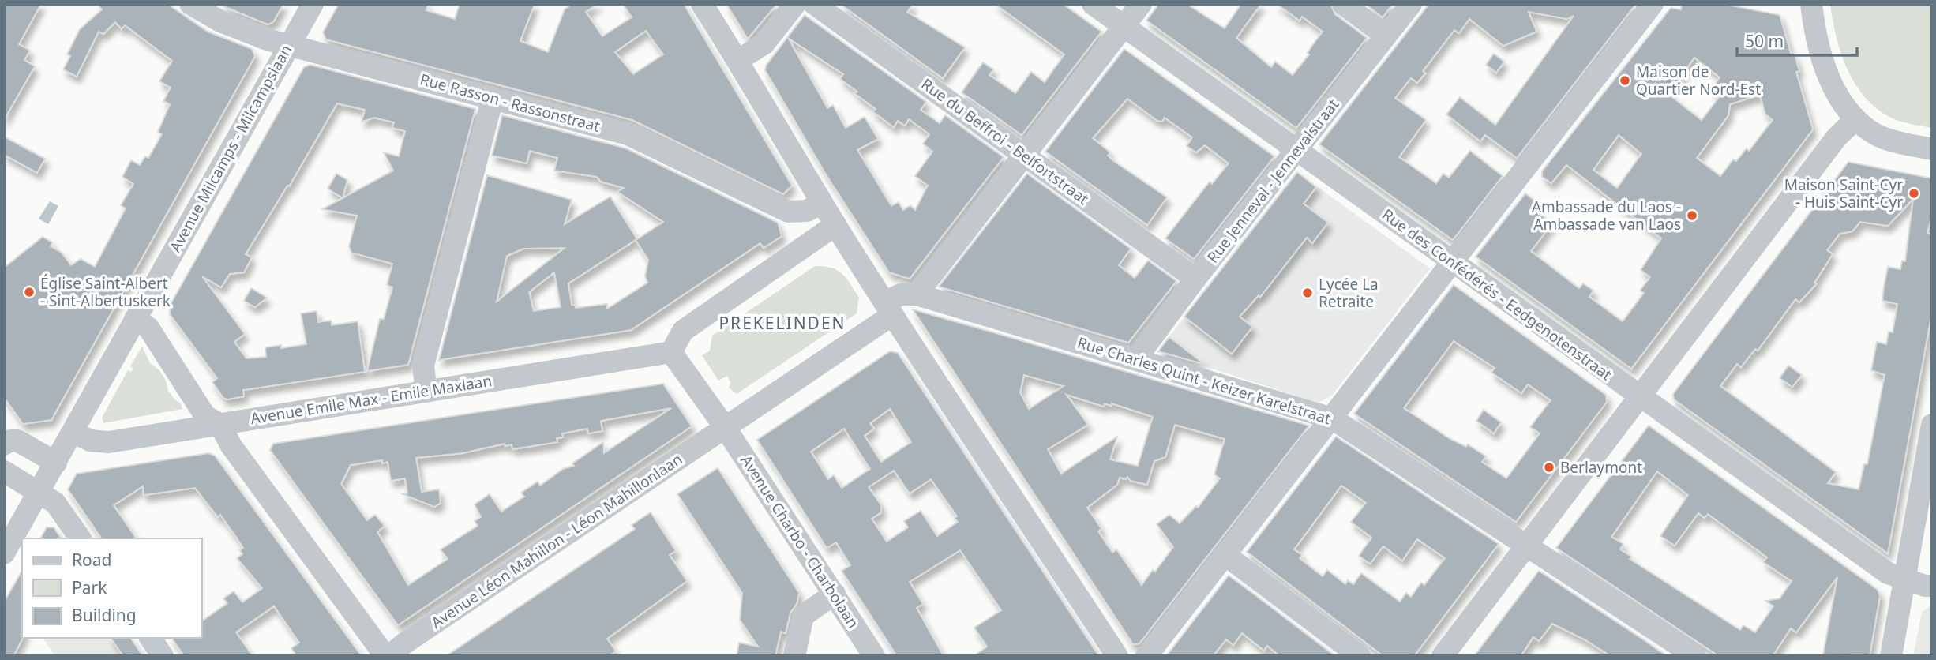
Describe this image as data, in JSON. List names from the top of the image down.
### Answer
{
  "streets": {
    "street": [
      "Rue Rasson - Rassonstraat",
      "Rue du Beffroi - Belfortstraat",
      "Avenue Milcamps - Milcampslaan",
      "Rue Jenneval - Jennevalstraat",
      "Rue des Confédérés - Eedgenotenstraat",
      "Rue Charles Quint - Keizer Karelstraat",
      "Avenue Emile Max - Emile Maxlaan",
      "Avenue Léon Mahillon - Léon Mahillonlaan",
      "Avenue Charbo - Charbolaan"
    ]
  },
  "crossings": [
    ["Rue Rasson - Rassonstraat", "Avenue Milcamps - Milcampslaan"],
    ["Rue du Beffroi - Belfortstraat", "Rue Jenneval - Jennevalstraat"],
    ["Avenue Milcamps - Milcampslaan", "Avenue Emile Max - Emile Maxlaan"],
    ["Rue Jenneval - Jennevalstraat", "Rue des Confédérés - Eedgenotenstraat"],
    ["Rue Jenneval - Jennevalstraat", "Rue Charles Quint - Keizer Karelstraat"],
    ["Rue Charles Quint - Keizer Karelstraat", "Avenue Léon Mahillon - Léon Mahillonlaan"],
    ["Avenue Emile Max - Emile Maxlaan", "Avenue Charbo - Charbolaan"],
    ["Avenue Léon Mahillon - Léon Mahillonlaan", "Avenue Charbo - Charbolaan"]
  ],
  "districts": ["PREKELINDEN"],
  "places": [
    "Maison de Quartier Nord-Est",
    "Maison Saint-Cyr - Huis Saint-Cyr",
    "Ambassade du Laos - Ambassade van Laos",
    "Église Saint-Albert - Sint-Albertuskerk",
    "Lycée La Retraite",
    "Berlaymont"
  ],
  "legend": ["Road", "Park", "Building"],
  "scale_bar": "50 m"
}
